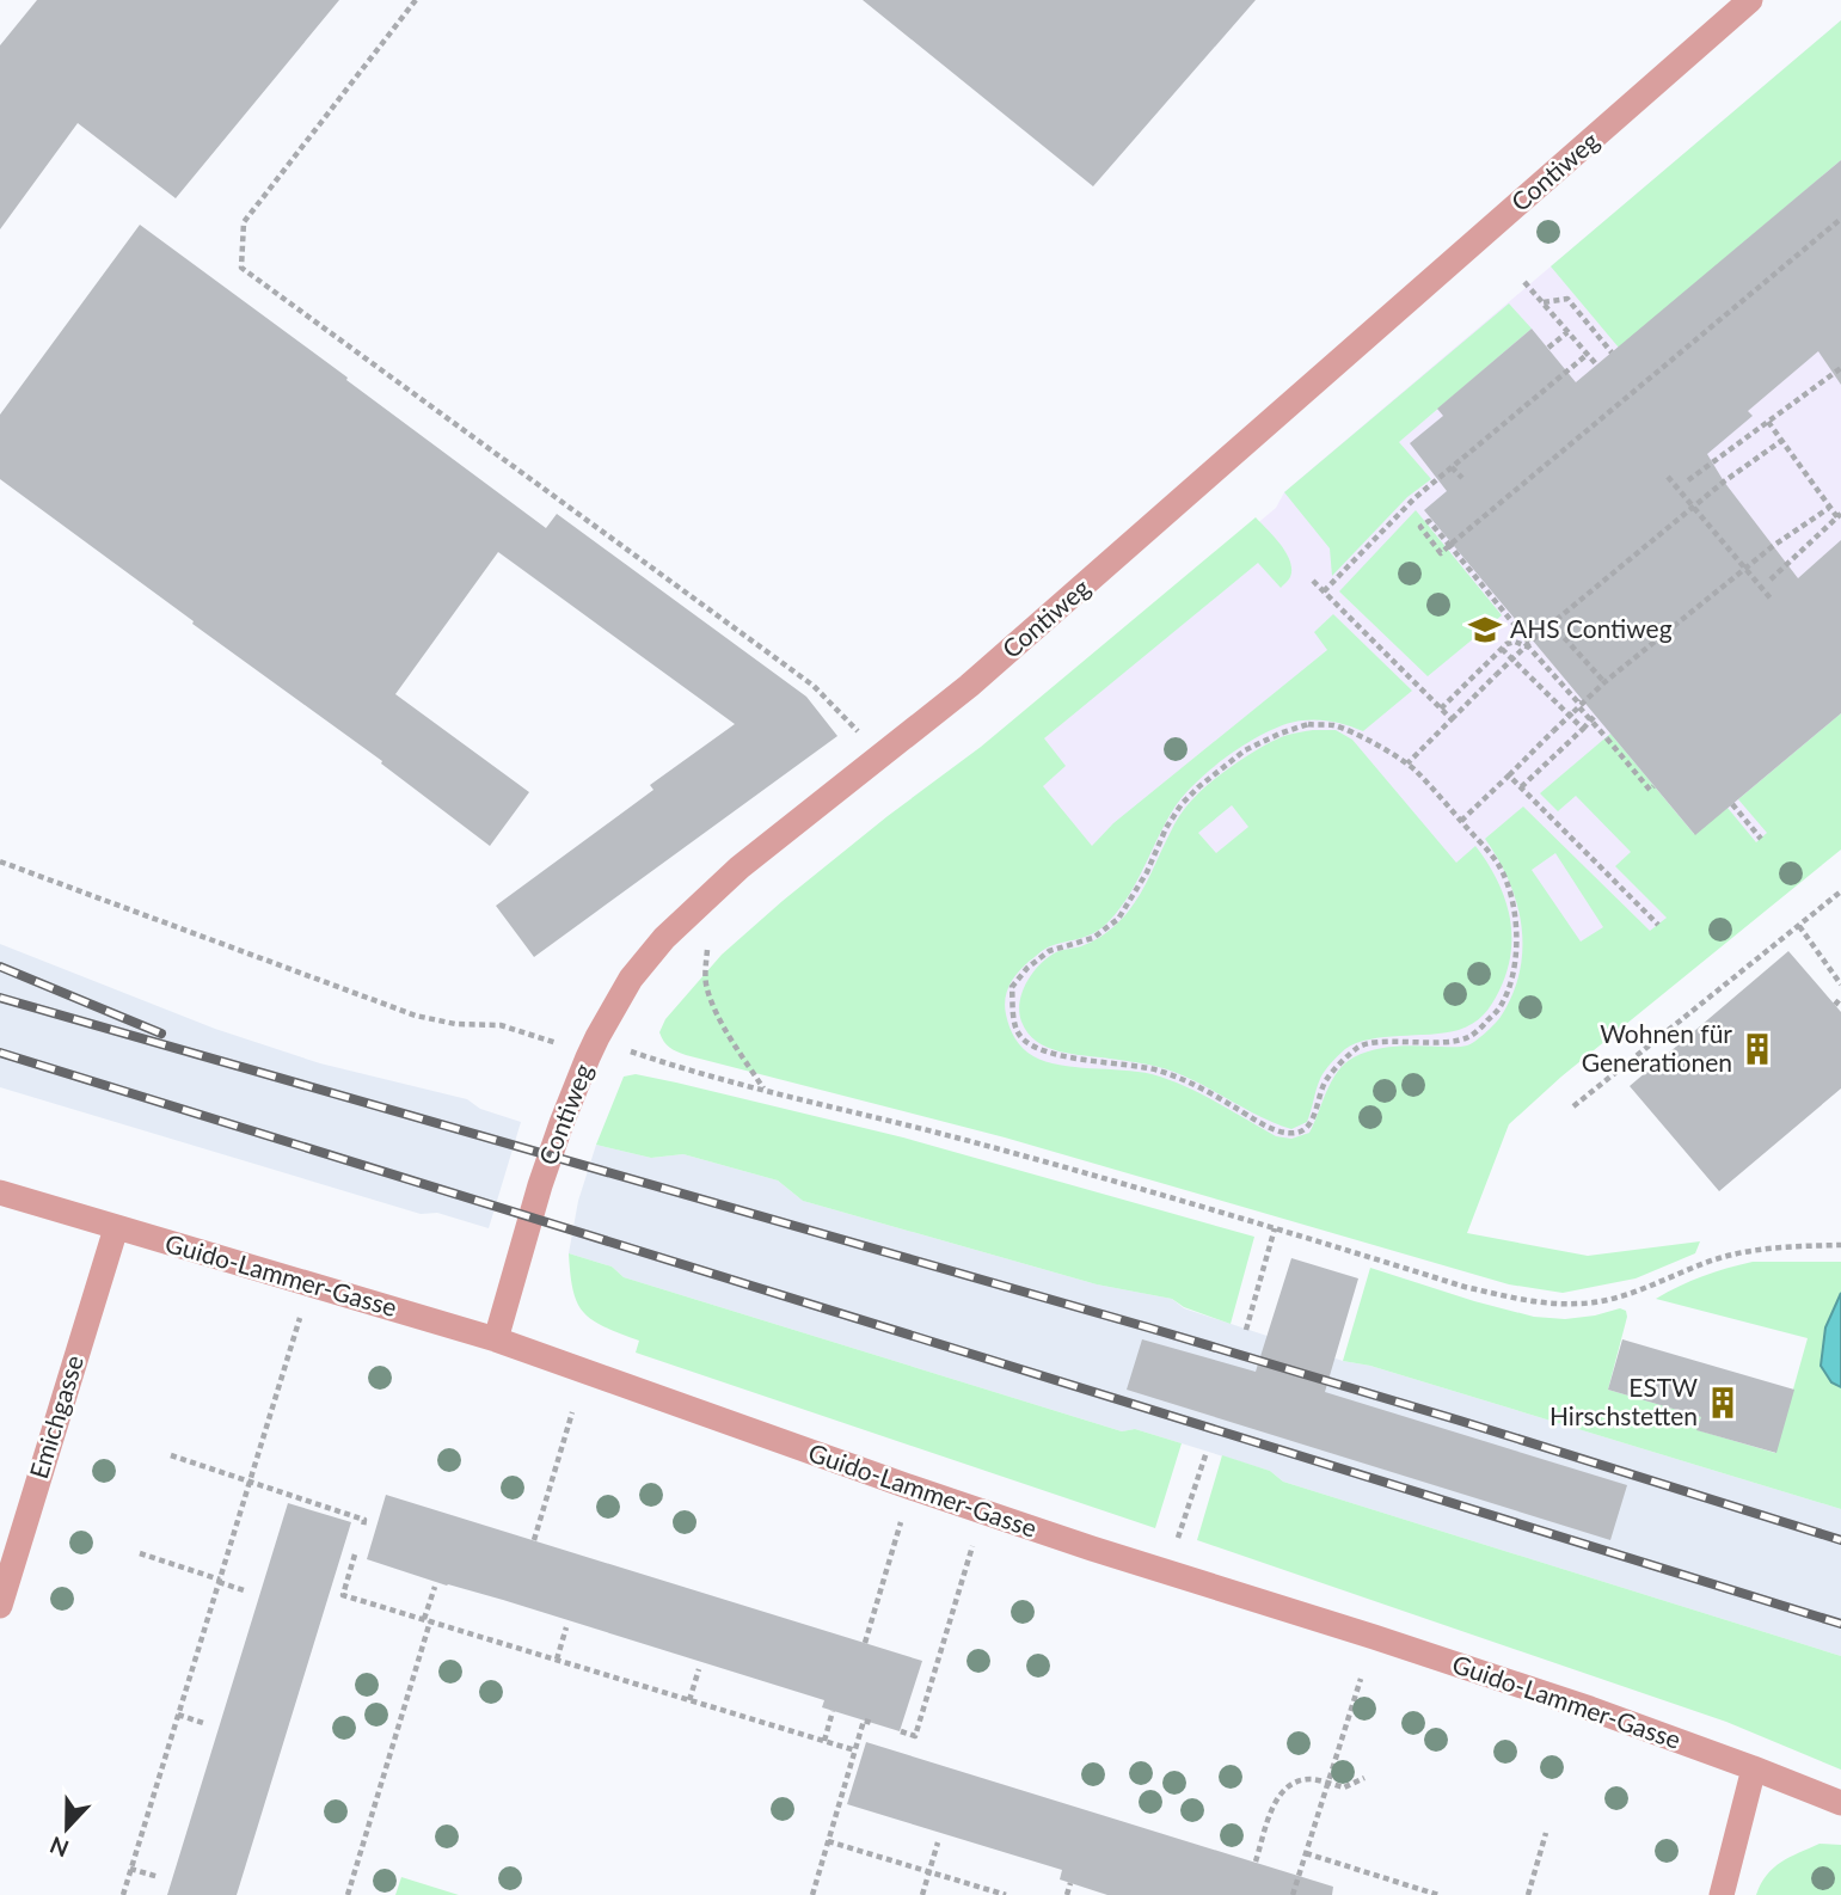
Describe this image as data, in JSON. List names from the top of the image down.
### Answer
{
  "streets": {
    "street": ["Contiweg", "Guido-Lammer-Gasse", "Emichgasse"]
  },
  "crossings": [
    ["Contiweg", "Guido-Lammer-Gasse"],
    ["Guido-Lammer-Gasse", "Emichgasse"]
  ],
  "places": {
    "school or university": ["AHS Contiweg"],
    "building": ["Wohnen für Generationen", "ESTW Hirschstetten"]
  },
  "north": "bottom"
}
